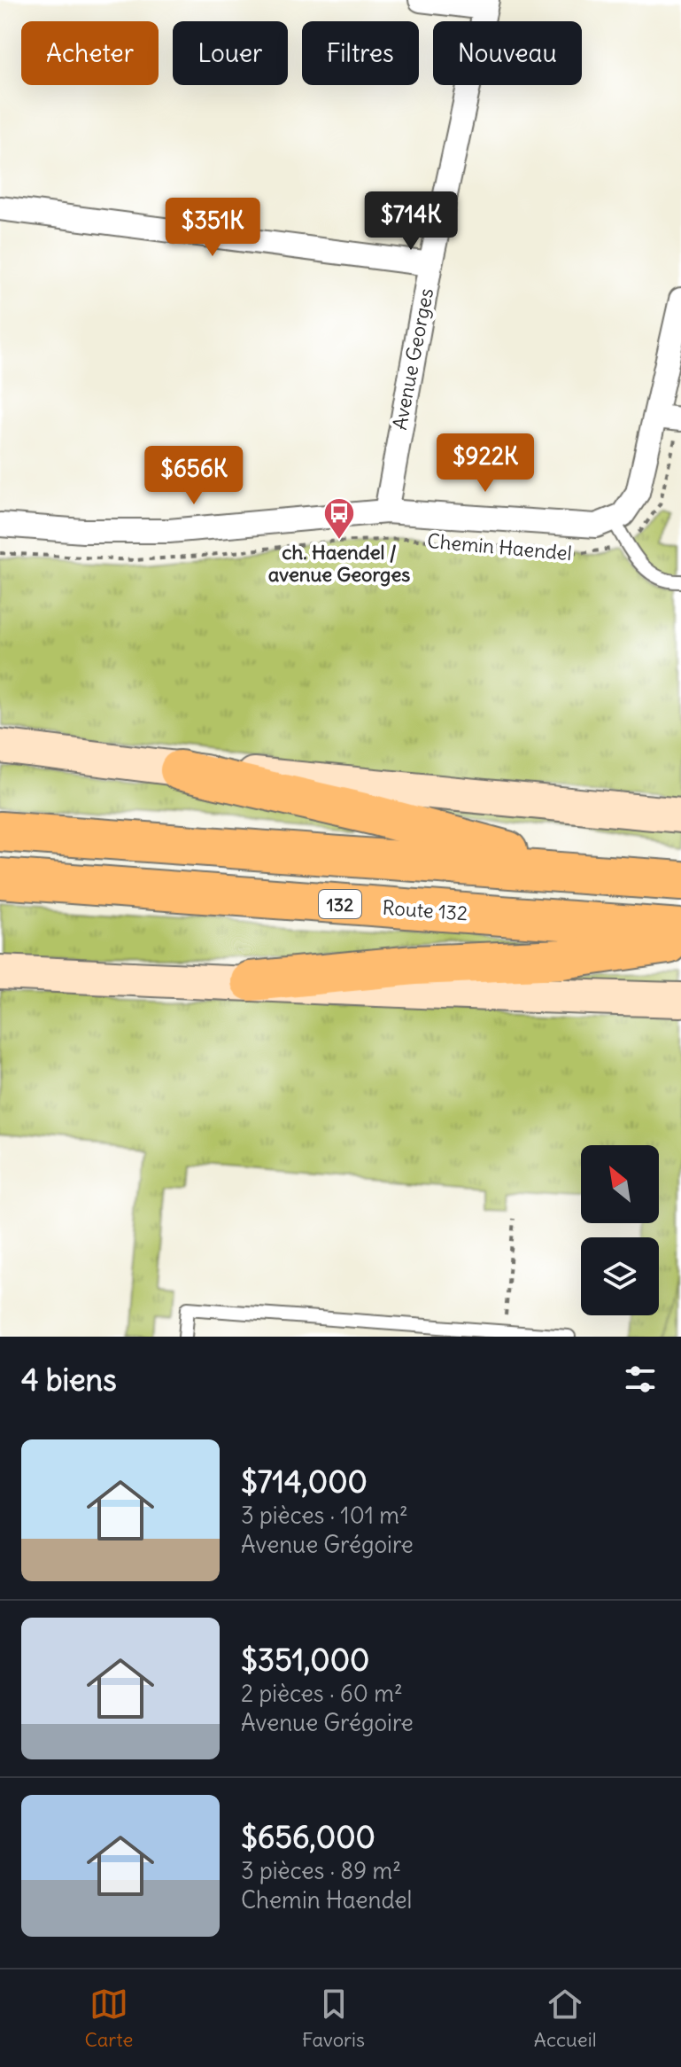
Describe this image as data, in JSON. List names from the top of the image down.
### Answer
{
  "streets": {
    "highway": ["132", "Route 132"],
    "street": ["Avenue Georges", "Chemin Haendel"]
  },
  "crossings": [
    ["Avenue Georges", "Chemin Haendel"]
  ],
  "places": {
    "bus stop": ["ch. Haendel / avenue Georges"]
  },
  "north": "top left",
  "page": {
    "chip": [
      "Acheter",
      "Louer",
      "Filtres",
      "Nouveau"
    ],
    "price": [
      "$714K",
      "$351K",
      "$922K",
      "$656K"
    ],
    "heading": "4 biens",
    "list": [
      {
        "name": "$714,000",
        "note": "3 pièces · 101 m² · Avenue Grégoire"
      },
      {
        "name": "$351,000",
        "note": "2 pièces · 60 m² · Avenue Grégoire"
      },
      {
        "name": "$656,000",
        "note": "3 pièces · 89 m² · Chemin Haendel"
      }
    ],
    "tabs": ["Carte", "Favoris", "Accueil"]
  }
}
